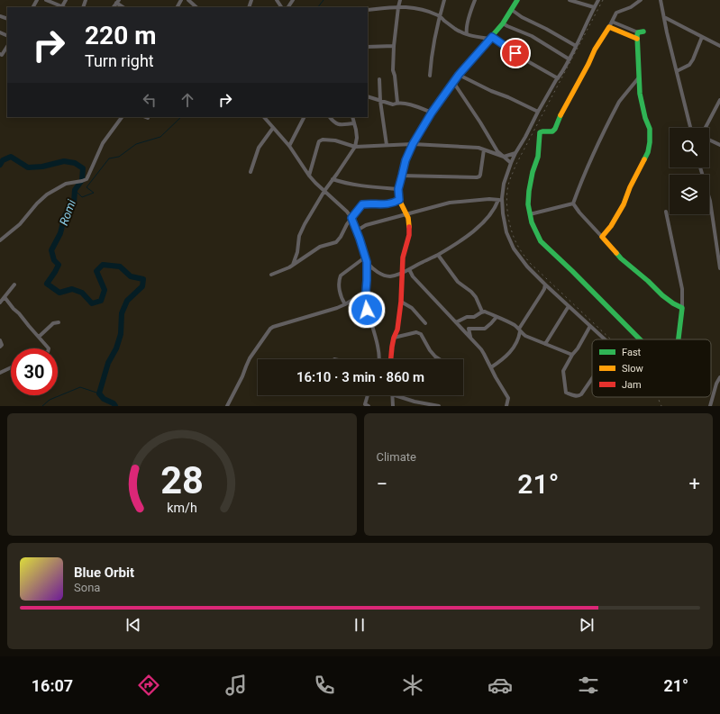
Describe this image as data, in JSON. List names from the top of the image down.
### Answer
{
  "water": ["Romi"],
  "legend": ["Fast", "Slow", "Jam"],
  "page": {
    "turn": ["220 m", "Turn right"],
    "limit": "30",
    "trip": "16:10 · 3 min · 860 m",
    "tile": "Climate",
    "heat": ["−", "21°", "+"],
    "song": ["Blue Orbit", "Sona"],
    "tabs": ["16:07", "21°"],
    "gauge": ["28", "km/h"]
  }
}
